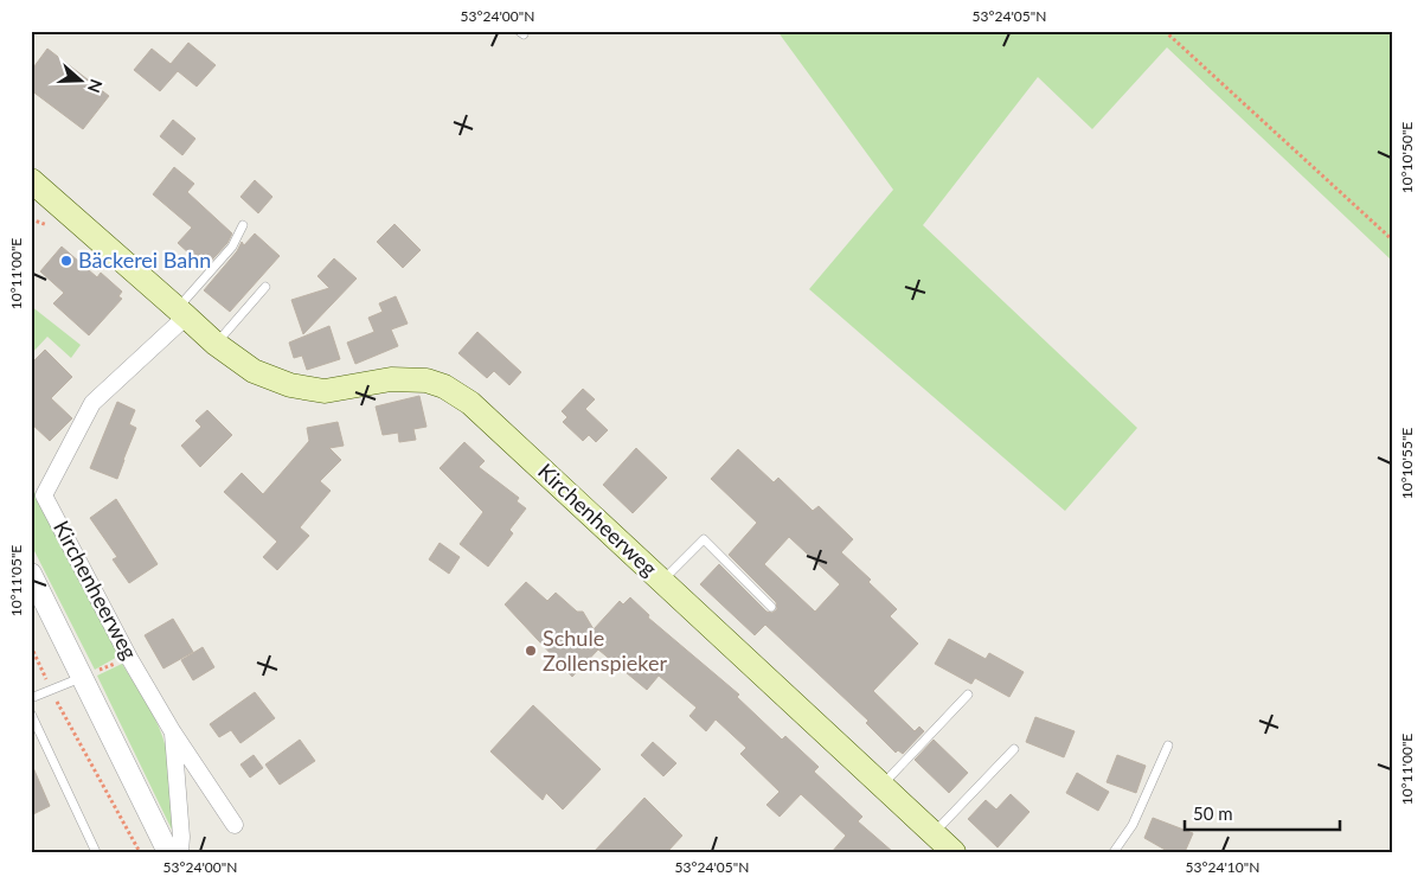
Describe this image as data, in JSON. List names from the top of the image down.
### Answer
{
  "streets": {
    "main road": ["Kirchenheerweg"]
  },
  "places": ["Bäckerei Bahn", "Schule Zollenspieker"],
  "scale_bar": "50 m",
  "north": "right",
  "coordinates": [
    "53°24'00\"N",
    "53°24'05\"N",
    "10°10'50\"E",
    "10°11'00\"E",
    "10°10'55\"E",
    "10°11'05\"E",
    "53°24'10\"N"
  ]
}
